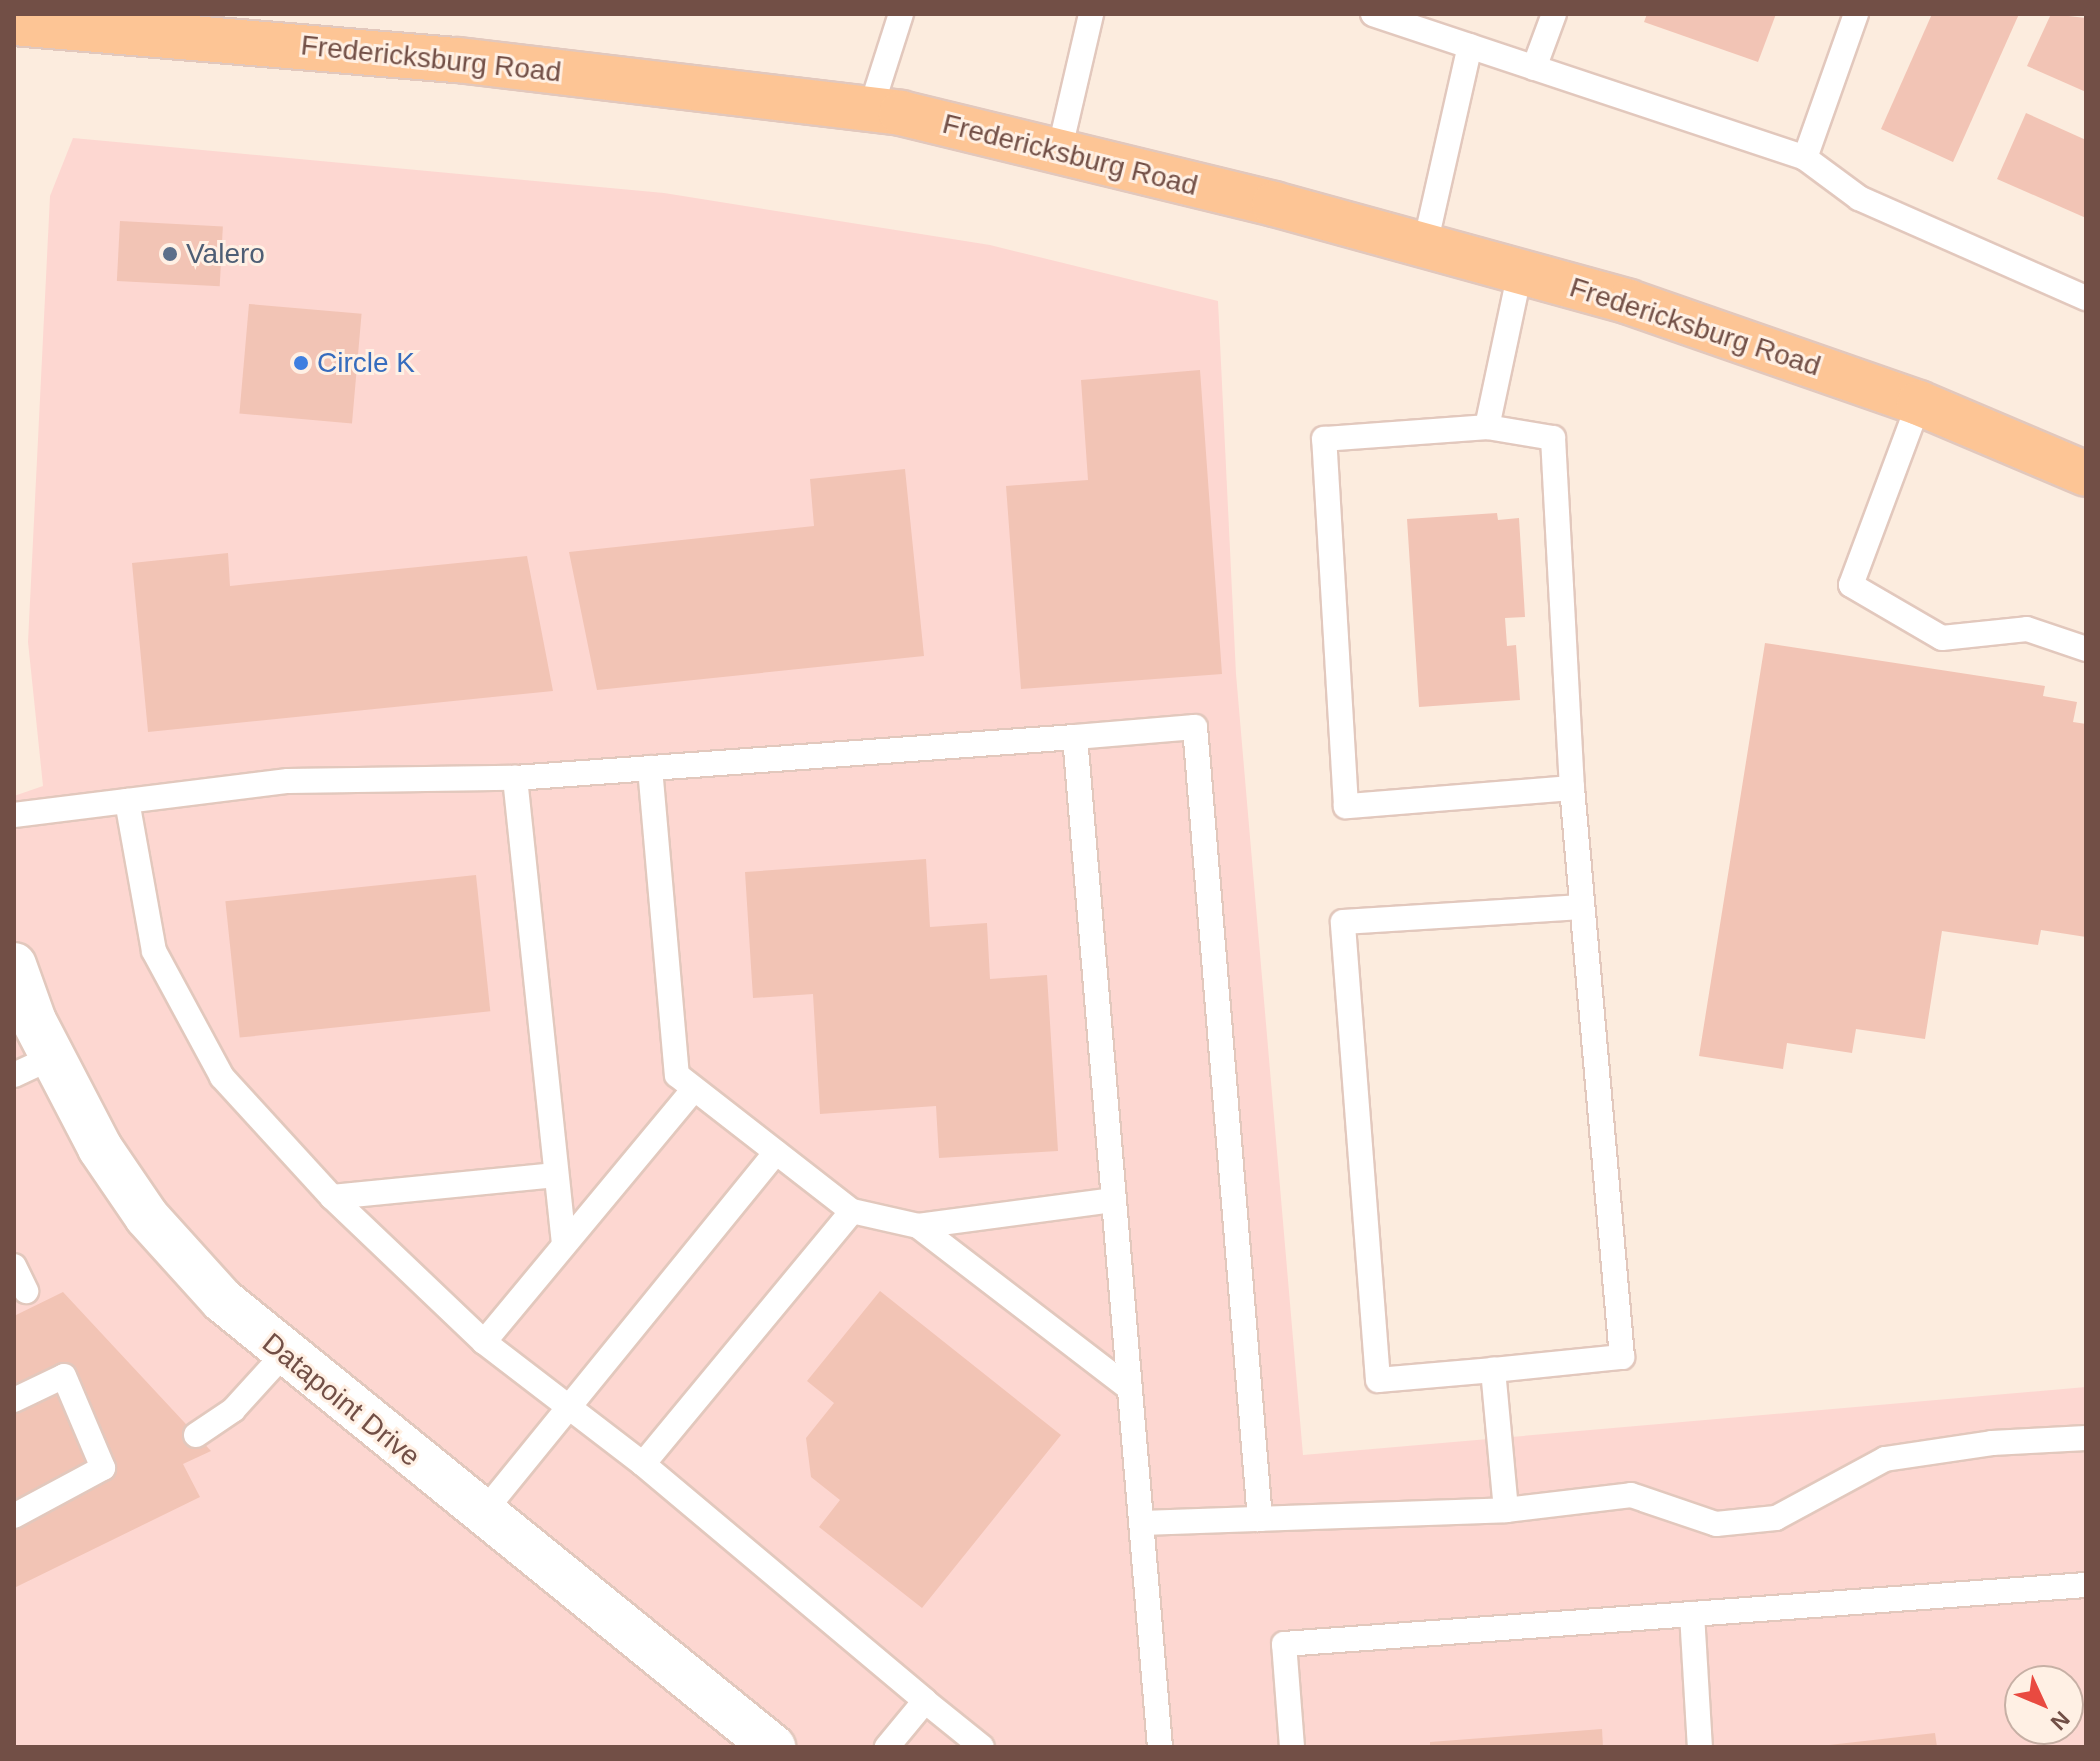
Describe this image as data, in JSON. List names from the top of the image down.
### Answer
{
  "streets": {
    "main road": ["Fredericksburg Road"],
    "street": ["Datapoint Drive"]
  },
  "places": ["Valero", "Circle K"],
  "north": "bottom right"
}
